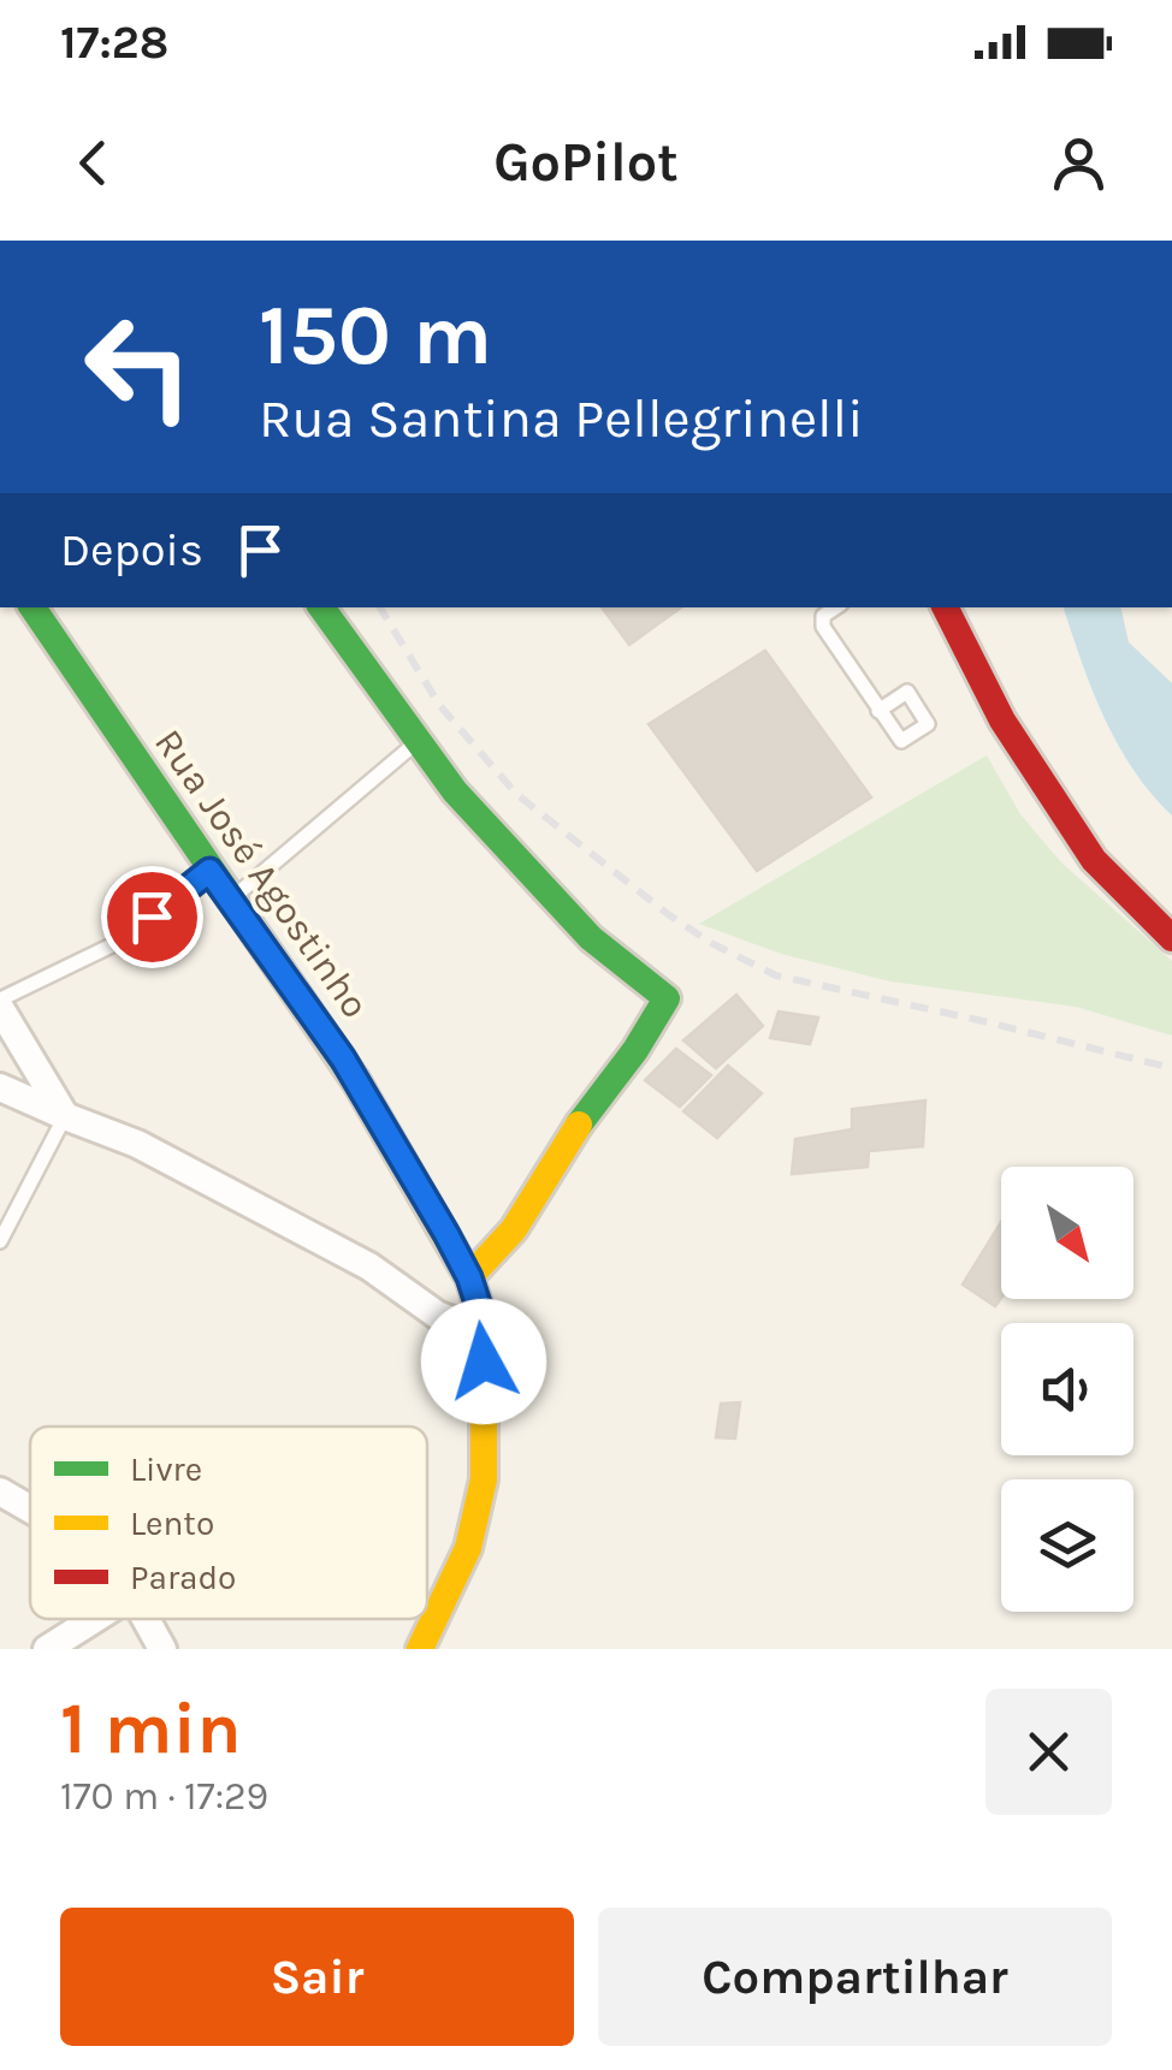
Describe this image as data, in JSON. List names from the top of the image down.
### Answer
{
  "streets": {
    "street": ["Rua José Agostinho"]
  },
  "legend": ["Livre", "Lento", "Parado"],
  "north": "bottom right",
  "page": {
    "status": "17:28",
    "header": "GoPilot",
    "turn": ["150 m", "Rua Santina Pellegrinelli"],
    "then": "Depois",
    "heading": ["1 min", "170 m · 17:29"],
    "buttons": ["Sair", "Compartilhar"]
  }
}
